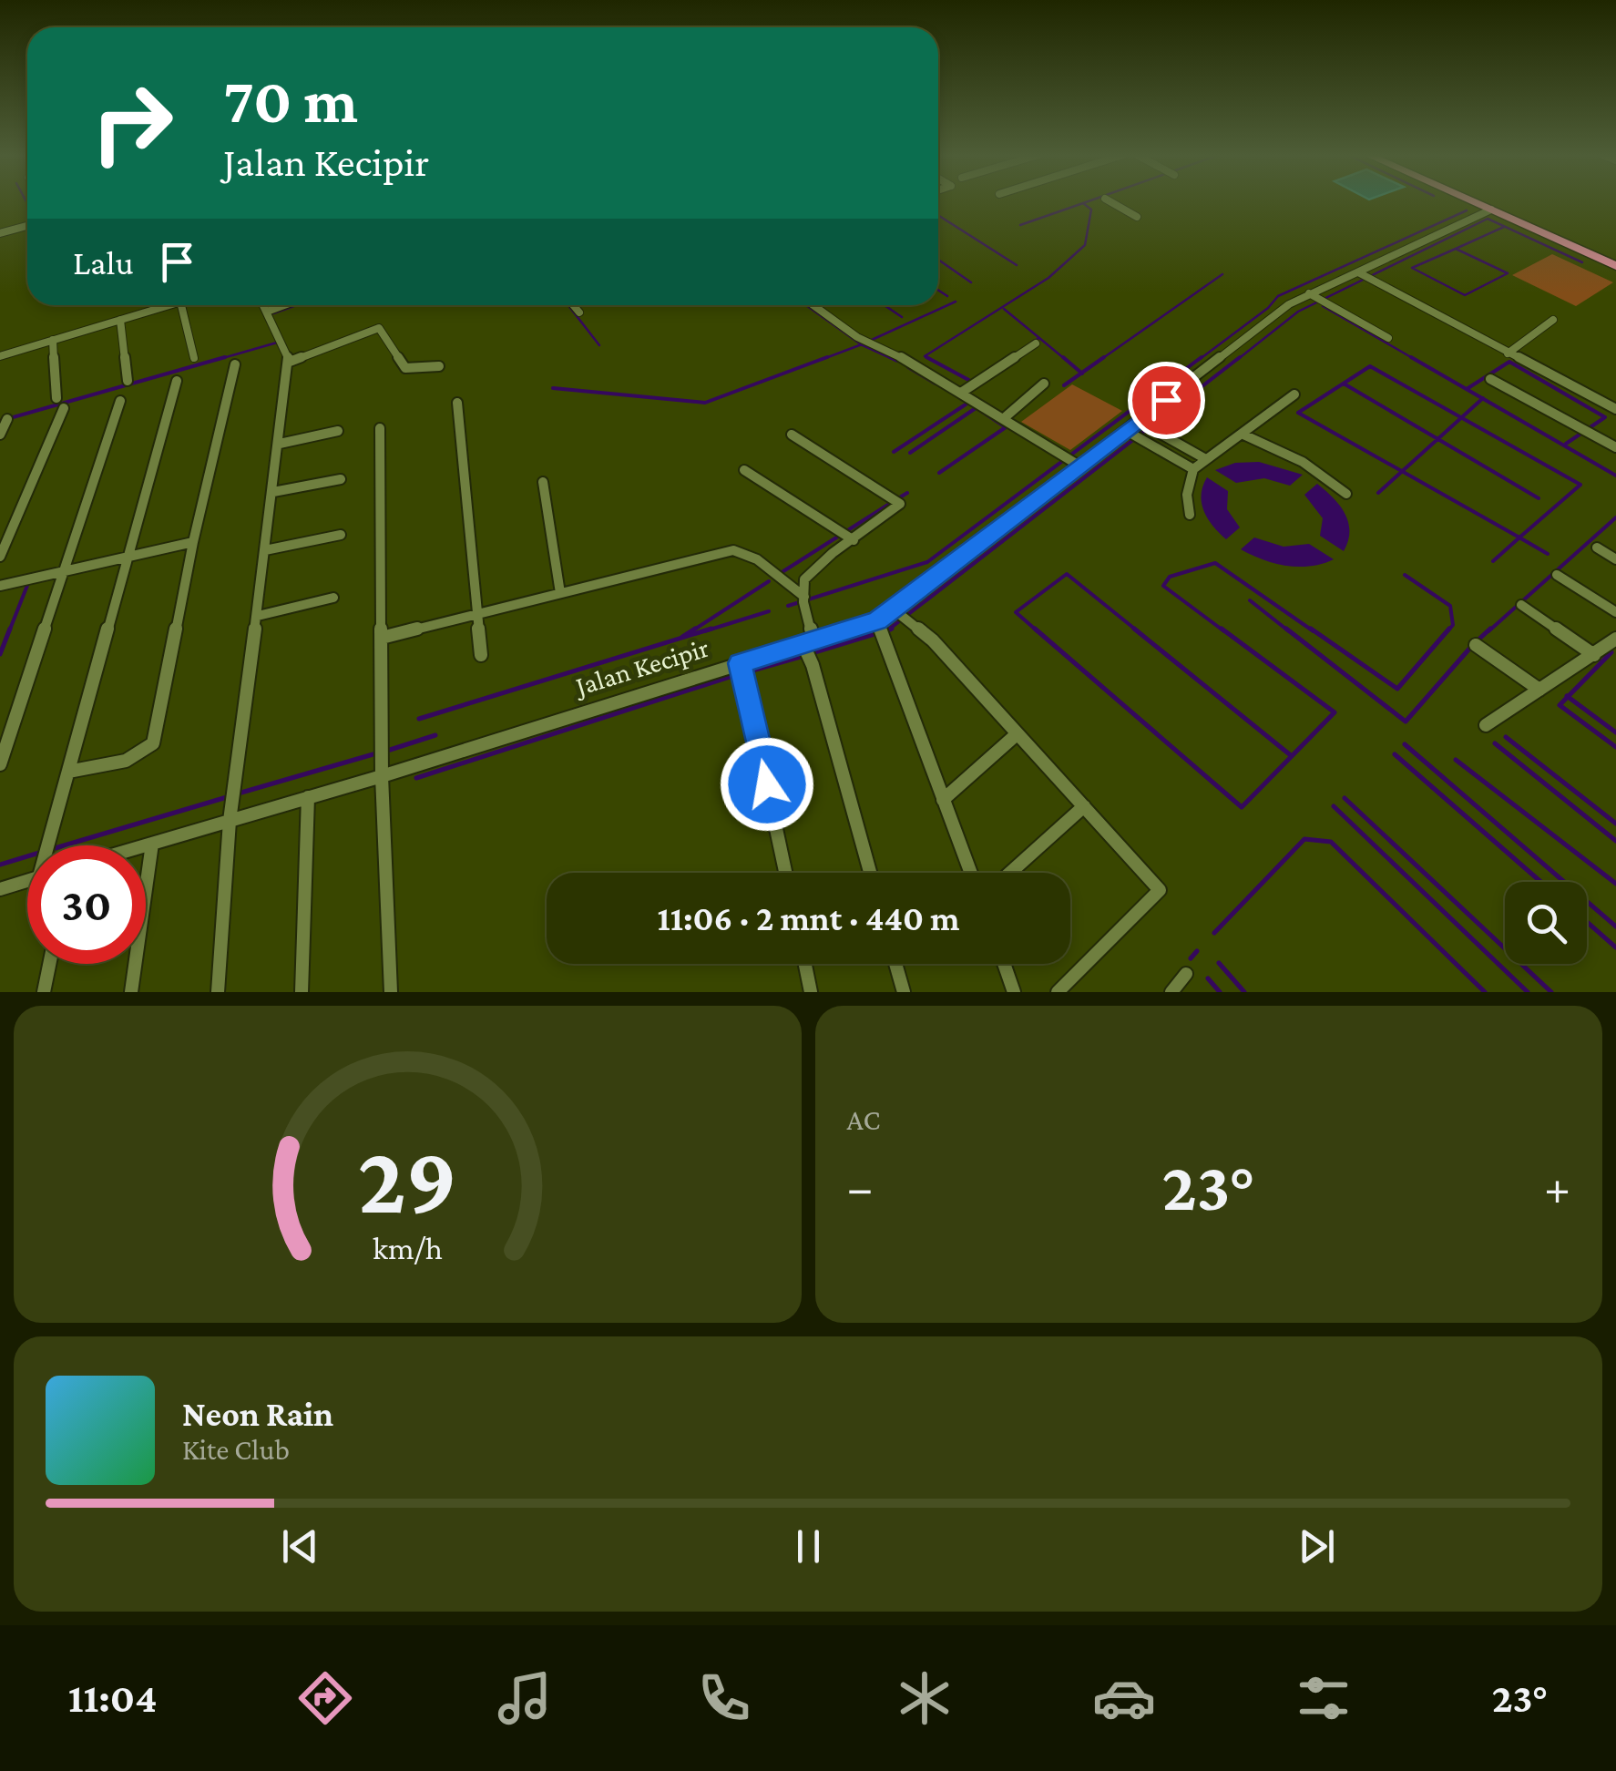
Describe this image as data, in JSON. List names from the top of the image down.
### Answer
{
  "streets": {
    "street": ["Jalan Kecipir"]
  },
  "page": {
    "turn": ["70 m", "Jalan Kecipir"],
    "then": "Lalu",
    "limit": "30",
    "trip": "11:06 · 2 mnt · 440 m",
    "tile": "AC",
    "heat": ["−", "23°", "+"],
    "song": ["Neon Rain", "Kite Club"],
    "tabs": ["11:04", "23°"],
    "gauge": ["29", "km/h"]
  }
}
